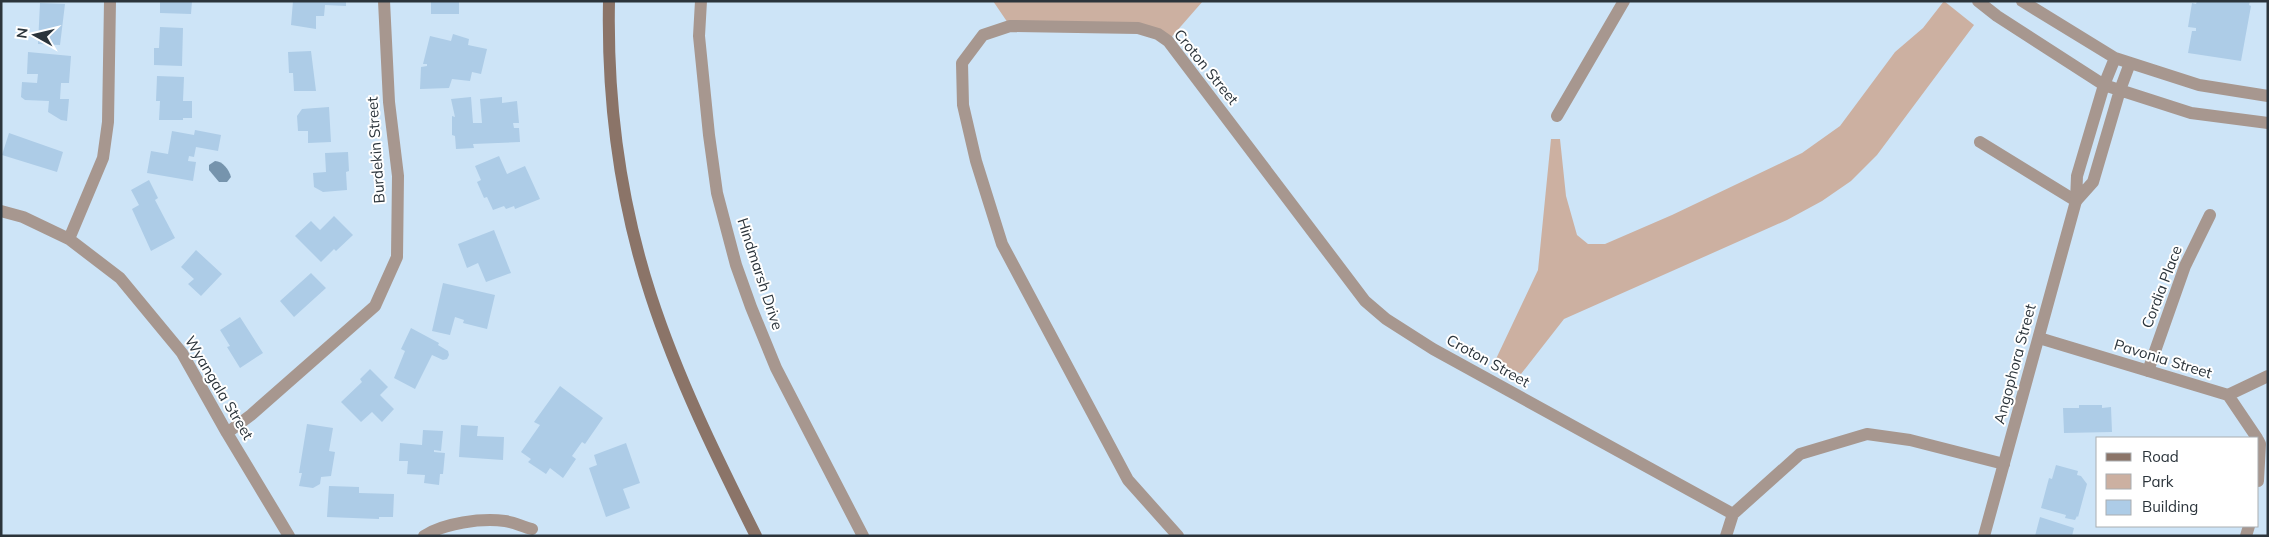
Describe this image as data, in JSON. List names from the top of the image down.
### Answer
{
  "streets": {
    "street": [
      "Croton Street",
      "Burdekin Street",
      "Hindmarsh Drive",
      "Cordia Place",
      "Pavonia Street",
      "Angophora Street",
      "Wyangala Street"
    ]
  },
  "crossings": [
    ["Burdekin Street", "Wyangala Street"],
    ["Cordia Place", "Pavonia Street"],
    ["Pavonia Street", "Angophora Street"]
  ],
  "legend": ["Road", "Park", "Building"],
  "north": "left"
}
